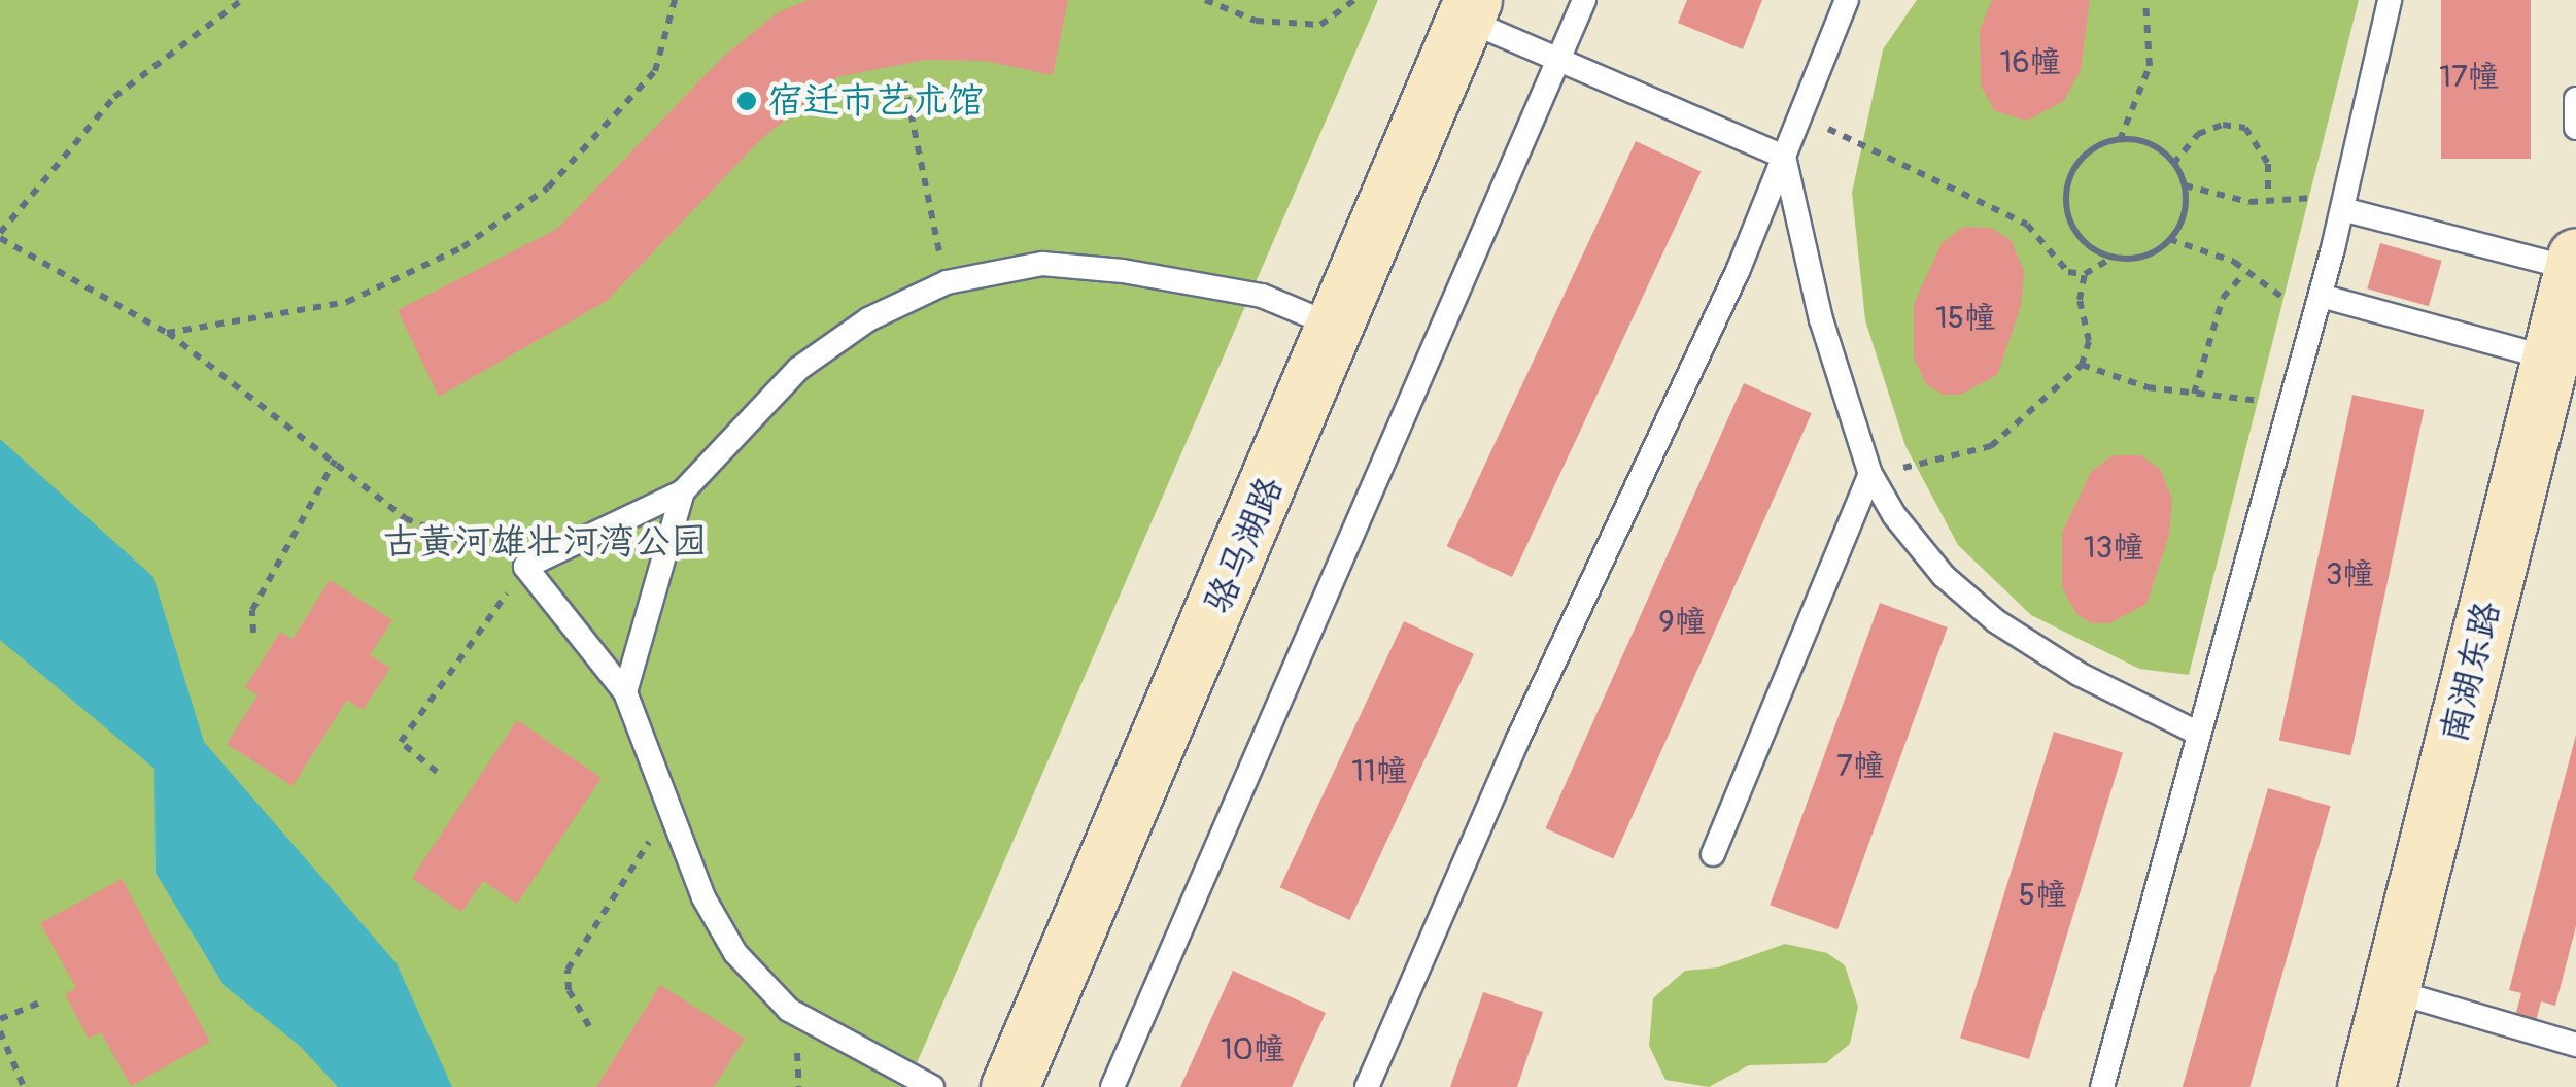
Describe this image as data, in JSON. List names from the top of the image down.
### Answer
{
  "streets": {
    "street": ["骆马湖路", "南湖东路"]
  },
  "parks": ["古黄河雄壮河湾公园"],
  "places": ["宿迁市艺术馆"],
  "house_numbers": [
    "16幢",
    "17幢",
    "15幢",
    "13幢",
    "3幢",
    "9幢",
    "7幢",
    "11幢",
    "5幢",
    "10幢"
  ]
}
